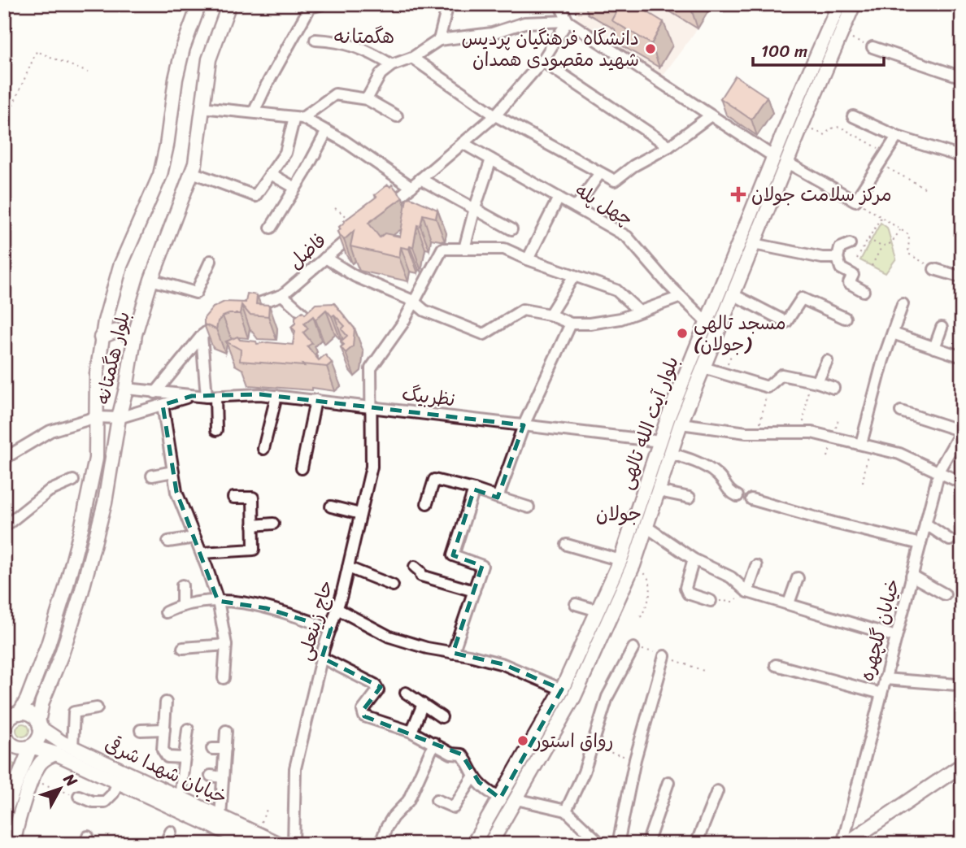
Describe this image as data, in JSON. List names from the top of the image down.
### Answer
{
  "streets": {
    "main road": ["بلوار هگمتانه", "بلوار آیت الله تالهی", "خیابان شهدا شرقی"],
    "street": [
      "چهل پله",
      "فاضل",
      "نظربیگ",
      "حاج زینعلی",
      "خیابان گلچهره"
    ]
  },
  "crossings": [
    ["چهل پله", "بلوار آیت الله تالهی"],
    ["بلوار هگمتانه", "نظربیگ"],
    ["بلوار هگمتانه", "خیابان شهدا شرقی"],
    ["نظربیگ", "بلوار آیت الله تالهی"],
    ["نظربیگ", "حاج زینعلی"]
  ],
  "districts": ["هگمتانه", "جولان"],
  "places": {
    "other": ["دانشگاه فرهنگیان پردیس شهید مقصودی همدان", "مسجد تالهی (جولان)", "رواق استور"],
    "health": ["مرکز سلامت جولان"]
  },
  "scale_bar": "100 m",
  "north": "top right"
}
